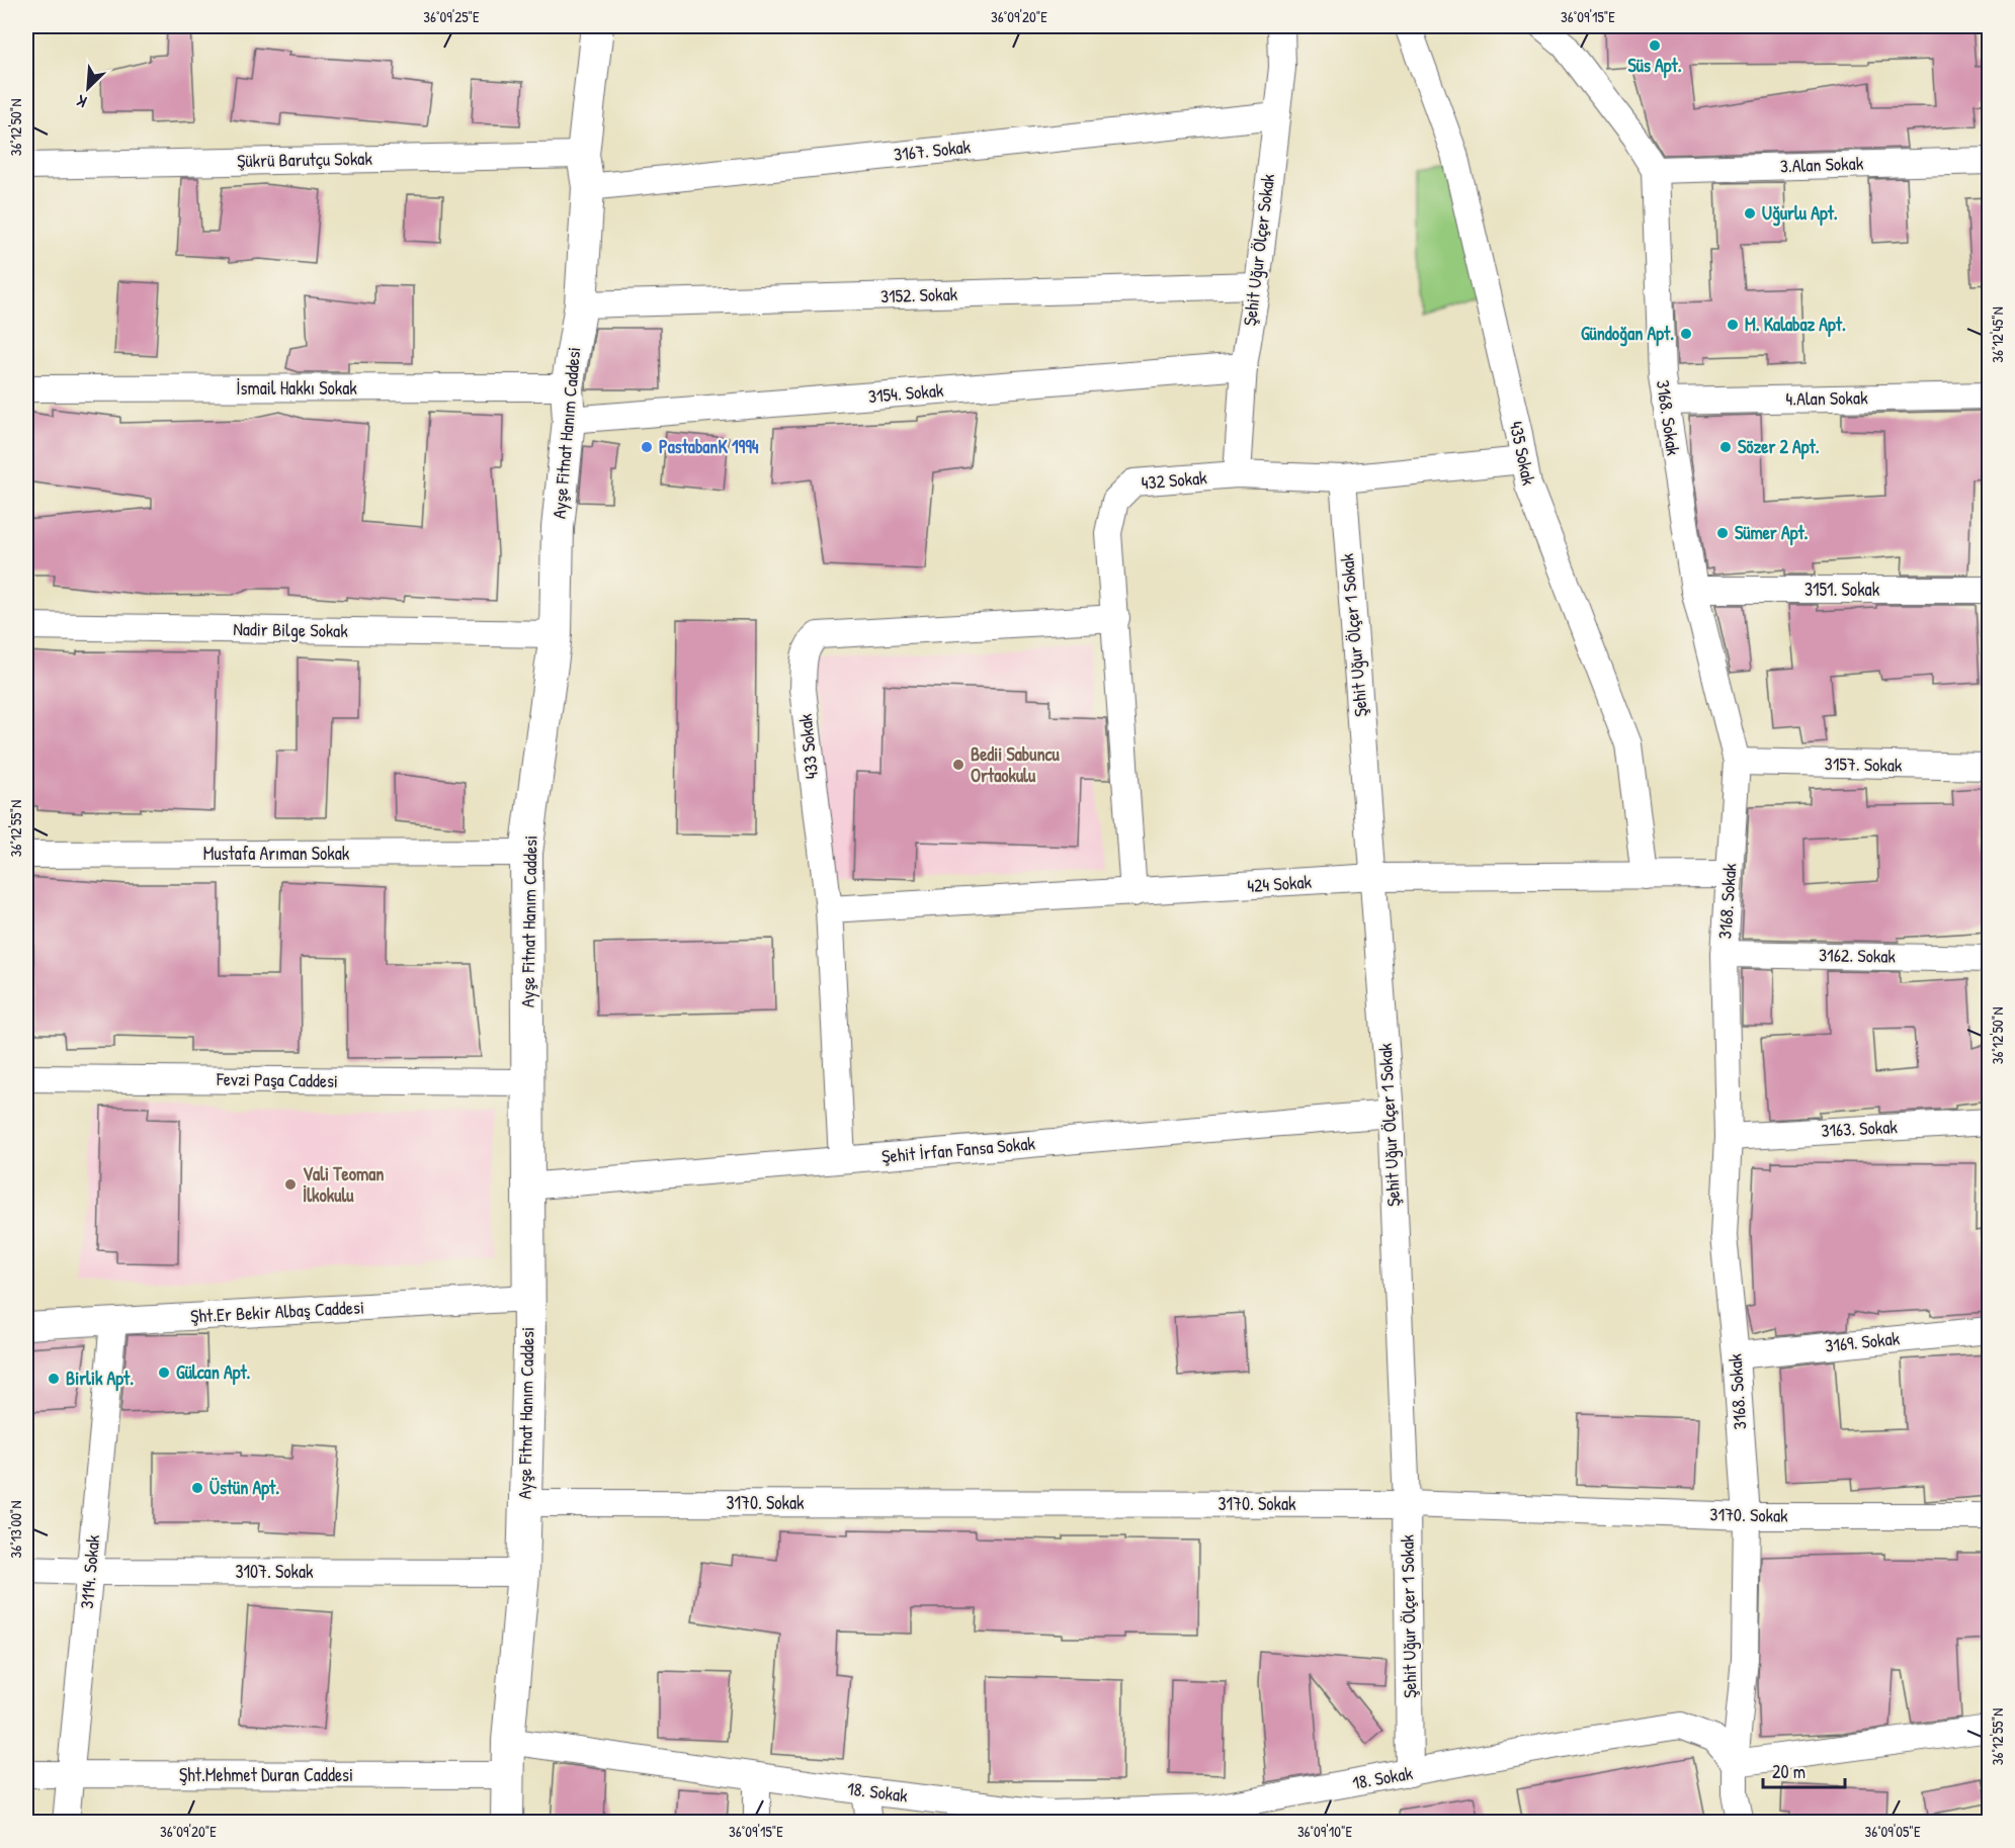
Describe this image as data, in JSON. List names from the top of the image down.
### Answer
{
  "streets": {
    "street": [
      "3167. Sokak",
      "Şükrü Barutçu Sokak",
      "3.Alan Sokak",
      "Şehit Uğur Ölçer Sokak",
      "3152. Sokak",
      "İsmail Hakkı Sokak",
      "3154. Sokak",
      "4.Alan Sokak",
      "3168. Sokak",
      "Ayşe Fitnat Hanım Caddesi",
      "435 Sokak",
      "432 Sokak",
      "3151. Sokak",
      "Nadir Bilge Sokak",
      "Şehit Uğur Ölçer 1 Sokak",
      "433 Sokak",
      "3157. Sokak",
      "Mustafa Arıman Sokak",
      "424 Sokak",
      "3162. Sokak",
      "Fevzi Paşa Caddesi",
      "3163. Sokak",
      "Şehit İrfan Fansa Sokak",
      "Şht.Er Bekir Albaş Caddesi",
      "3169. Sokak",
      "3170. Sokak",
      "3114. Sokak",
      "3107. Sokak",
      "Şht.Mehmet Duran Caddesi",
      "18. Sokak"
    ]
  },
  "crossings": [
    ["3167. Sokak", "Şehit Uğur Ölçer Sokak"],
    ["3167. Sokak", "Ayşe Fitnat Hanım Caddesi"],
    ["Şükrü Barutçu Sokak", "Ayşe Fitnat Hanım Caddesi"],
    ["3.Alan Sokak", "3168. Sokak"],
    ["Şehit Uğur Ölçer Sokak", "3152. Sokak"],
    ["Şehit Uğur Ölçer Sokak", "3154. Sokak"],
    ["Şehit Uğur Ölçer Sokak", "432 Sokak"],
    ["3152. Sokak", "Ayşe Fitnat Hanım Caddesi"],
    ["İsmail Hakkı Sokak", "Ayşe Fitnat Hanım Caddesi"],
    ["3154. Sokak", "Ayşe Fitnat Hanım Caddesi"],
    ["4.Alan Sokak", "3168. Sokak"],
    ["3168. Sokak", "3151. Sokak"],
    ["3168. Sokak", "3157. Sokak"],
    ["3168. Sokak", "424 Sokak"],
    ["3168. Sokak", "3162. Sokak"],
    ["3168. Sokak", "3163. Sokak"],
    ["3168. Sokak", "3169. Sokak"],
    ["3168. Sokak", "3170. Sokak"],
    ["3168. Sokak", "18. Sokak"],
    ["Ayşe Fitnat Hanım Caddesi", "Nadir Bilge Sokak"],
    ["Ayşe Fitnat Hanım Caddesi", "Mustafa Arıman Sokak"],
    ["Ayşe Fitnat Hanım Caddesi", "Fevzi Paşa Caddesi"],
    ["Ayşe Fitnat Hanım Caddesi", "Şehit İrfan Fansa Sokak"],
    ["Ayşe Fitnat Hanım Caddesi", "Şht.Er Bekir Albaş Caddesi"],
    ["Ayşe Fitnat Hanım Caddesi", "3170. Sokak"],
    ["Ayşe Fitnat Hanım Caddesi", "3107. Sokak"],
    ["Ayşe Fitnat Hanım Caddesi", "Şht.Mehmet Duran Caddesi"],
    ["Ayşe Fitnat Hanım Caddesi", "18. Sokak"],
    ["435 Sokak", "432 Sokak"],
    ["435 Sokak", "424 Sokak"],
    ["432 Sokak", "Şehit Uğur Ölçer 1 Sokak"],
    ["432 Sokak", "433 Sokak"],
    ["432 Sokak", "424 Sokak"],
    ["Şehit Uğur Ölçer 1 Sokak", "424 Sokak"],
    ["Şehit Uğur Ölçer 1 Sokak", "Şehit İrfan Fansa Sokak"],
    ["Şehit Uğur Ölçer 1 Sokak", "3170. Sokak"],
    ["Şehit Uğur Ölçer 1 Sokak", "18. Sokak"],
    ["433 Sokak", "424 Sokak"],
    ["433 Sokak", "Şehit İrfan Fansa Sokak"],
    ["Şht.Er Bekir Albaş Caddesi", "3114. Sokak"],
    ["3114. Sokak", "3107. Sokak"],
    ["3114. Sokak", "Şht.Mehmet Duran Caddesi"]
  ],
  "places": [
    "Süs Apt.",
    "Uğurlu Apt.",
    "M. Kalabaz Apt.",
    "Gündoğan Apt.",
    "PastabanK 1994",
    "Sözer 2 Apt.",
    "Sümer Apt.",
    "Bedii Sabuncu Ortaokulu",
    "Vali Teoman İlkokulu",
    "Gülcan Apt.",
    "Birlik Apt.",
    "Üstün Apt."
  ],
  "scale_bar": "20 m",
  "north": "bottom left",
  "coordinates": [
    "36°09'25\"E",
    "36°09'20\"E",
    "36°09'15\"E",
    "36°12'50\"N",
    "36°12'45\"N",
    "36°12'55\"N",
    "36°13'00\"N",
    "36°09'10\"E",
    "36°09'05\"E"
  ]
}
